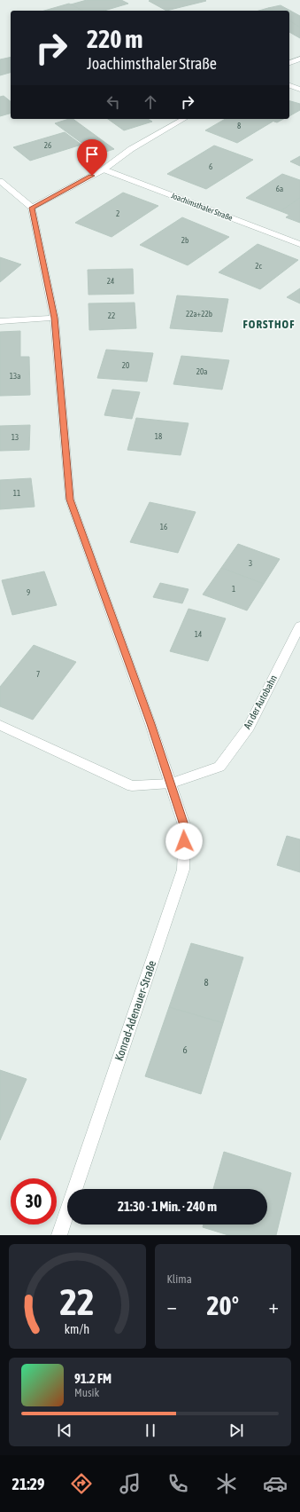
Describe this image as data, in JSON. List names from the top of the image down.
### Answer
{
  "streets": {
    "street": ["Joachimsthaler Straße", "An der Autobahn", "Konrad-Adenauer-Straße"]
  },
  "crossings": [
    ["An der Autobahn", "Konrad-Adenauer-Straße"]
  ],
  "districts": ["FORSTHOF"],
  "house_numbers": [
    "8",
    "26",
    "6",
    "6a",
    "2",
    "2b",
    "2c",
    "24",
    "22a+22b",
    "22",
    "20",
    "20a",
    "13a",
    "18",
    "13",
    "11",
    "16",
    "3",
    "1",
    "9",
    "14",
    "7",
    "8",
    "6"
  ],
  "page": {
    "turn": ["220 m", "Joachimsthaler Straße"],
    "limit": "30",
    "trip": "21:30 · 1 Min. · 240 m",
    "tile": "Klima",
    "heat": ["−", "20°", "+"],
    "song": ["91.2 FM", "Musik"],
    "tabs": "21:29",
    "gauge": ["22", "km/h"]
  }
}
